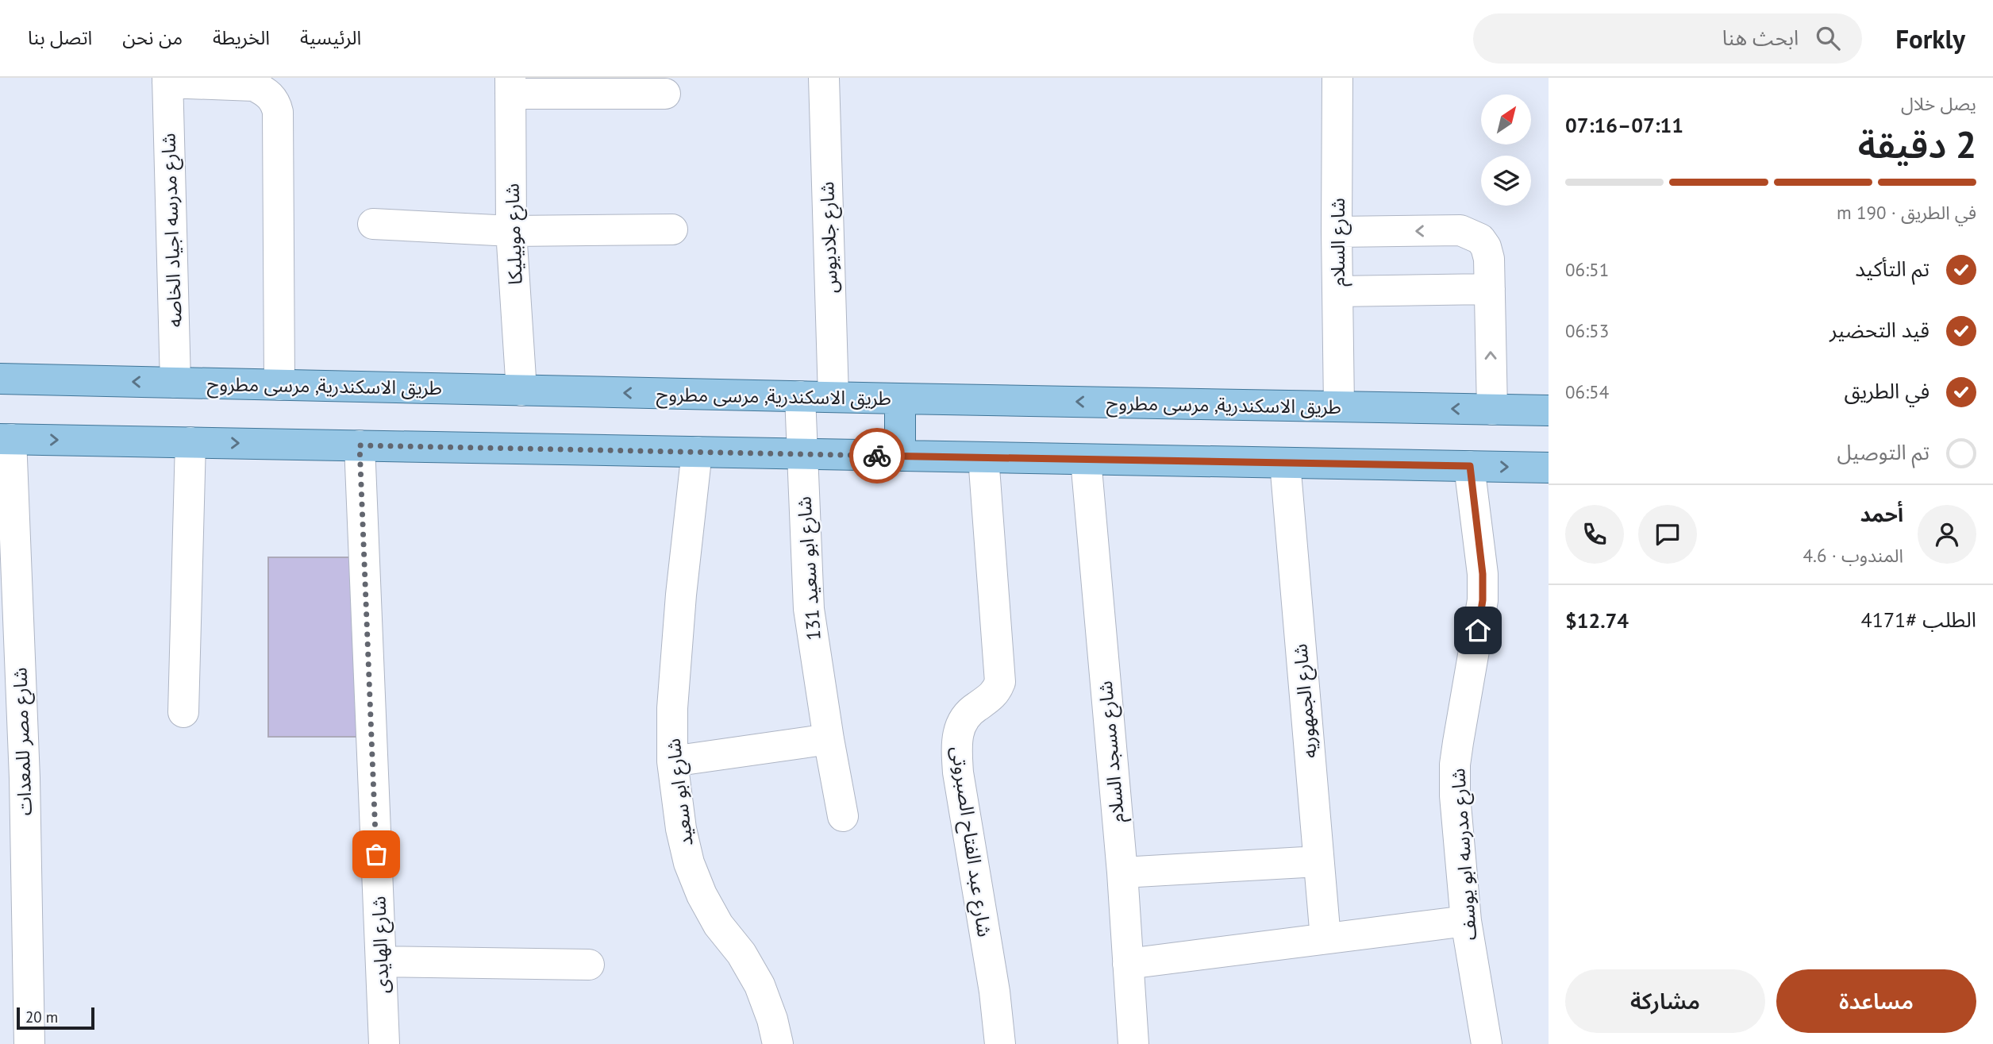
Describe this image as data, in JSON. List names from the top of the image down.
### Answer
{
  "streets": {
    "main road": ["طريق الاسكندرية, مرسى مطروح"],
    "street": [
      "شارع مدرسه اجياد الخاصه",
      "شارع موبيليكا",
      "شارع جلاديوس",
      "شارع السلام",
      "شارع ابو سعيد 131",
      "شارع الجمهوريه",
      "شارع مصر للمعدات",
      "شارع مسجد السلام",
      "شارع ابو سعيد",
      "شارع عبد الفتاح الصبروتى",
      "شارع مدرسه ابو يوسف",
      "شارع الهايدى"
    ]
  },
  "crossings": [
    ["شارع مدرسه اجياد الخاصه", "طريق الاسكندرية, مرسى مطروح"],
    ["شارع موبيليكا", "طريق الاسكندرية, مرسى مطروح"],
    ["شارع جلاديوس", "طريق الاسكندرية, مرسى مطروح"],
    ["شارع السلام", "طريق الاسكندرية, مرسى مطروح"],
    ["طريق الاسكندرية, مرسى مطروح", "شارع ابو سعيد 131"]
  ],
  "scale_bar": "20 m",
  "north": "top right",
  "page": {
    "header": "Forkly",
    "search": "ابحث هنا",
    "nav": [
      "الرئيسية",
      "الخريطة",
      "من نحن",
      "اتصل بنا"
    ],
    "heading": ["2 دقيقة", "يصل خلال", "07:11–07:16"],
    "panel": [
      "أحمد",
      "المندوب · 4.6",
      "الطلب #4171",
      "$12.74"
    ],
    "bar": "في الطريق · 190 m",
    "list": [
      ["تم التأكيد", "06:51"],
      ["قيد التحضير", "06:53"],
      ["في الطريق", "06:54"],
      "تم التوصيل"
    ],
    "buttons": ["مساعدة", "مشاركة"],
    "scale": "20 m"
  }
}
